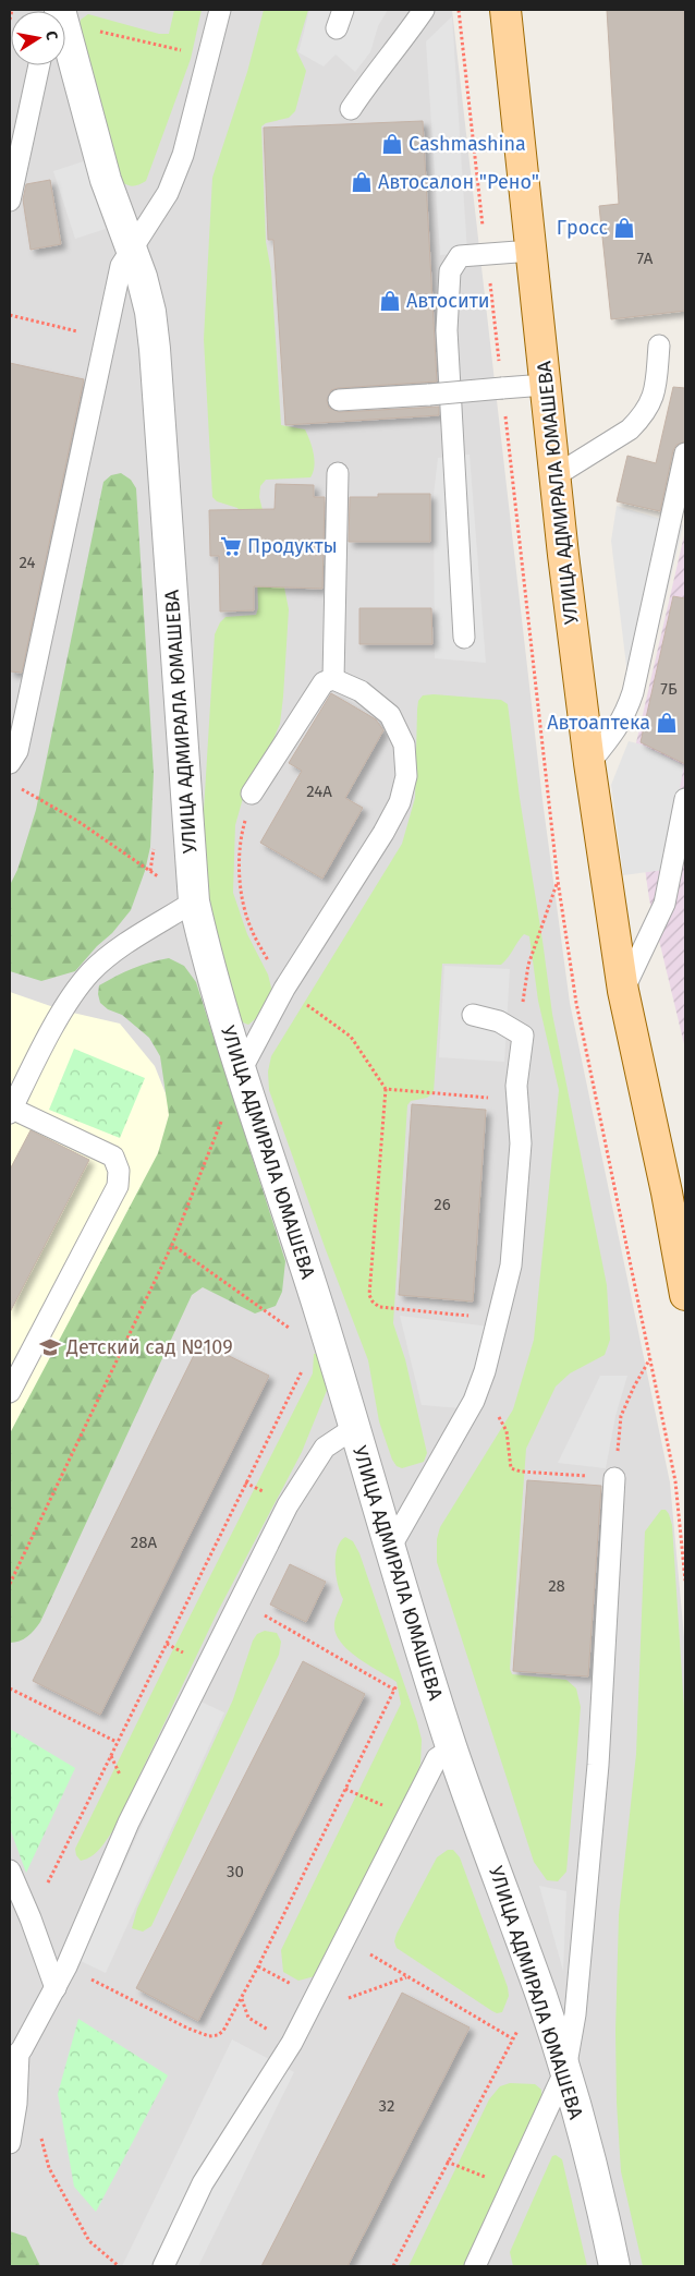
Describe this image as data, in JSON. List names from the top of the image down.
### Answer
{
  "streets": {
    "main road": ["УЛИЦА АДМИРАЛА ЮМАШЕВА"]
  },
  "places": {
    "shop": [
      "Cashmashina",
      "Автосалон \"Рено\"",
      "Гросс",
      "Автосити",
      "Автоаптека"
    ],
    "supermarket": ["Продукты"],
    "school or university": ["Детский сад №109"]
  },
  "house_numbers": [
    "7А",
    "24",
    "7Б",
    "24А",
    "26",
    "28А",
    "28",
    "30",
    "32"
  ],
  "north": "right"
}
